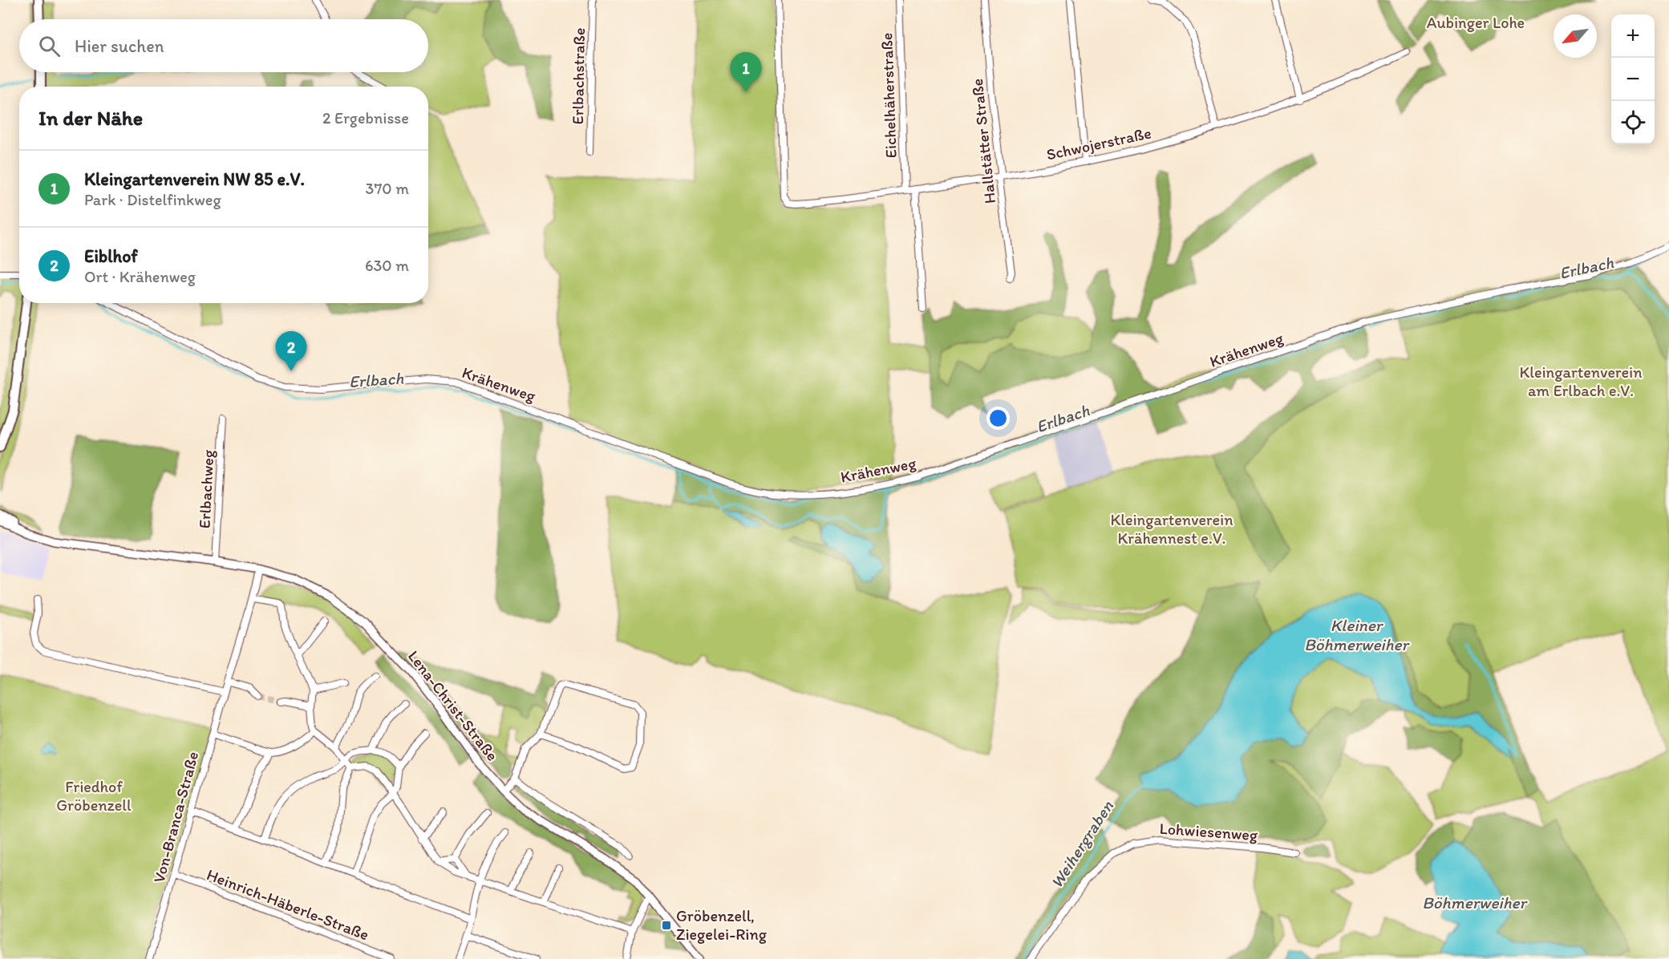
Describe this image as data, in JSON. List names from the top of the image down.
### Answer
{
  "streets": {
    "street": [
      "Erlbachstraße",
      "Eichelhäherstraße",
      "Hallstätter Straße",
      "Schwojerstraße",
      "Krähenweg",
      "Erlbachweg",
      "Lena-Christ-Straße",
      "Von-Branca-Straße",
      "Lohwiesenweg",
      "Heinrich-Häberle-Straße"
    ]
  },
  "crossings": [
    ["Eichelhäherstraße", "Schwojerstraße"],
    ["Hallstätter Straße", "Schwojerstraße"],
    ["Erlbachweg", "Lena-Christ-Straße"],
    ["Lena-Christ-Straße", "Von-Branca-Straße"],
    ["Von-Branca-Straße", "Heinrich-Häberle-Straße"]
  ],
  "water": [
    "Erlbach",
    "Kleiner Böhmerweiher",
    "Weihergraben",
    "Böhmerweiher"
  ],
  "parks": [
    "Aubinger Lohe",
    "Kleingartenverein am Erlbach e.V.",
    "Kleingartenverein Krähennest e.V.",
    "Friedhof Gröbenzell"
  ],
  "places": {
    "transit": ["Gröbenzell, Ziegelei-Ring"]
  },
  "north": "bottom left",
  "page": {
    "map_buttons": ["+", "−"],
    "search": "Hier suchen",
    "pins": ["1", "2"],
    "heading": ["In der Nähe", "2 Ergebnisse"],
    "list": [
      {
        "mark": "1",
        "name": "Kleingartenverein NW 85 e.V.",
        "note": "Park · Distelfinkweg",
        "value": "370 m"
      },
      {
        "mark": "2",
        "name": "Eiblhof",
        "note": "Ort · Krähenweg",
        "value": "630 m"
      }
    ]
  }
}
